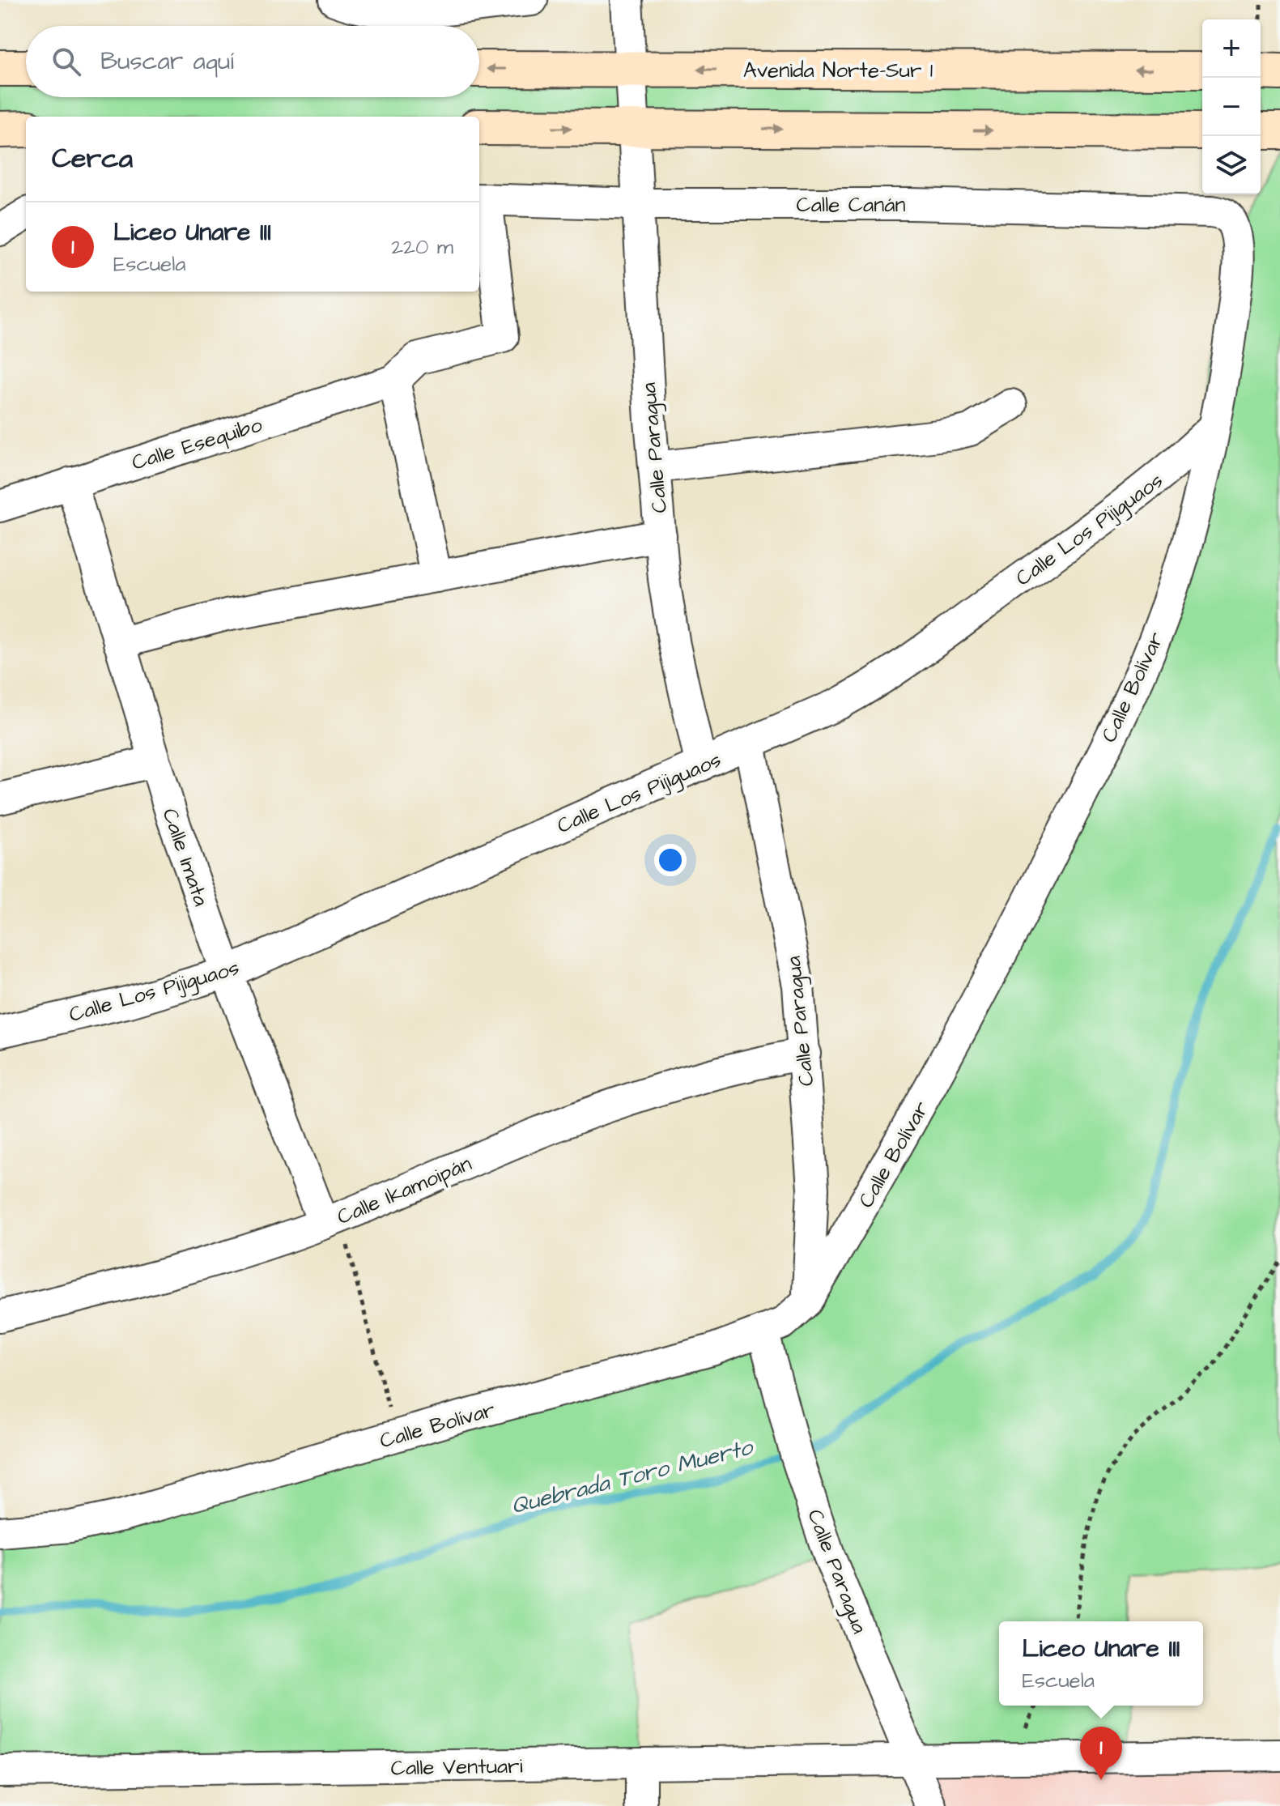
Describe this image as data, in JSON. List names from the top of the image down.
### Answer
{
  "streets": {
    "main road": ["Avenida Norte-Sur 1"],
    "street": [
      "Calle Canán",
      "Calle Esequibo",
      "Calle Paragua",
      "Calle Los Pijiguaos",
      "Calle Bolívar",
      "Calle Imata",
      "Calle Ikamoipán",
      "Calle Ventuari"
    ]
  },
  "crossings": [
    ["Avenida Norte-Sur 1", "Calle Paragua"],
    ["Calle Canán", "Calle Paragua"],
    ["Calle Canán", "Calle Bolívar"],
    ["Calle Esequibo", "Calle Imata"],
    ["Calle Paragua", "Calle Los Pijiguaos"],
    ["Calle Paragua", "Calle Bolívar"],
    ["Calle Paragua", "Calle Ikamoipán"],
    ["Calle Paragua", "Calle Ventuari"],
    ["Calle Los Pijiguaos", "Calle Bolívar"],
    ["Calle Los Pijiguaos", "Calle Imata"],
    ["Calle Imata", "Calle Ikamoipán"]
  ],
  "water": ["Quebrada Toro Muerto"],
  "page": {
    "map_buttons": ["+", "−"],
    "search": "Buscar aquí",
    "heading": "Cerca",
    "list": [
      {
        "mark": "1",
        "name": "Liceo Unare III",
        "note": "Escuela",
        "value": "220 m"
      }
    ],
    "popup": ["Liceo Unare III", "Escuela"],
    "pins": "1"
  }
}
